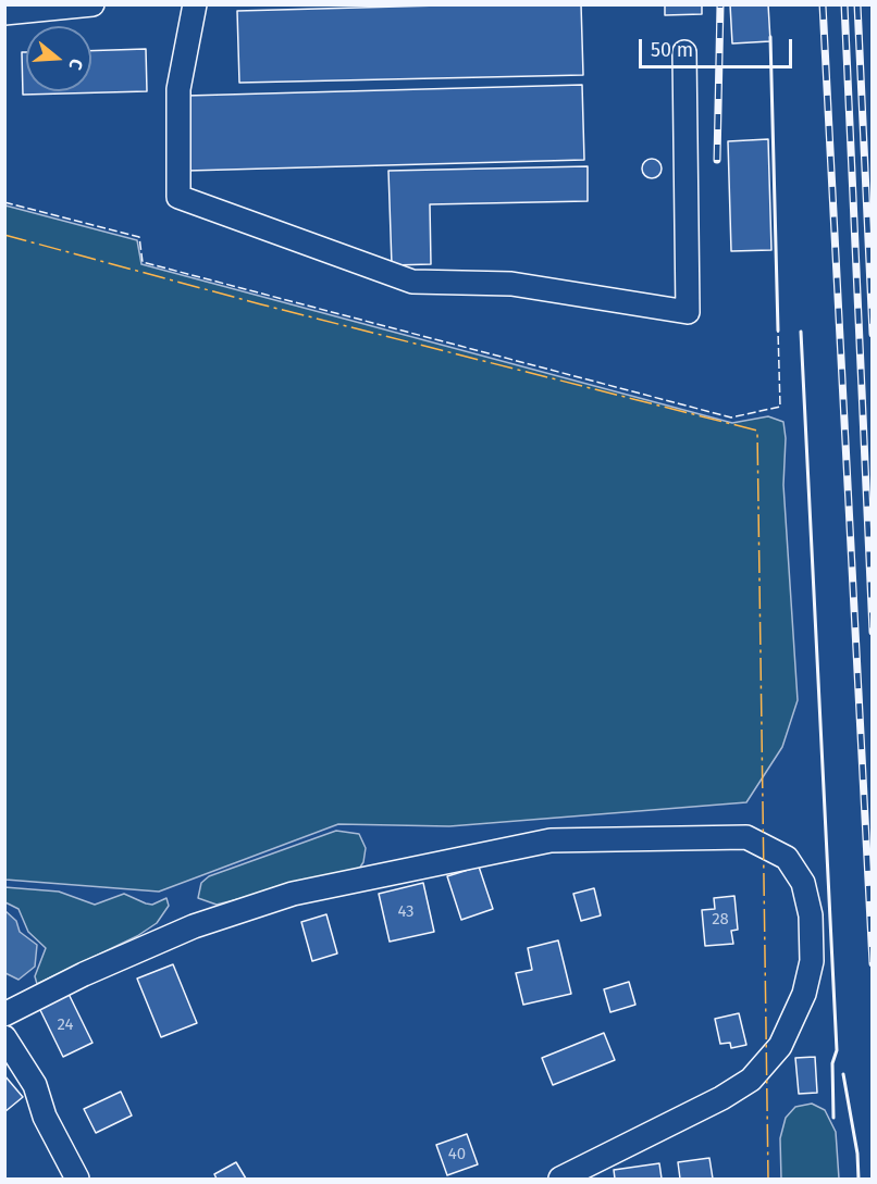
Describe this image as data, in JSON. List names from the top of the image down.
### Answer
{
  "house_numbers": [
    "43",
    "28",
    "24",
    "40"
  ],
  "scale_bar": "50 m",
  "north": "right"
}
